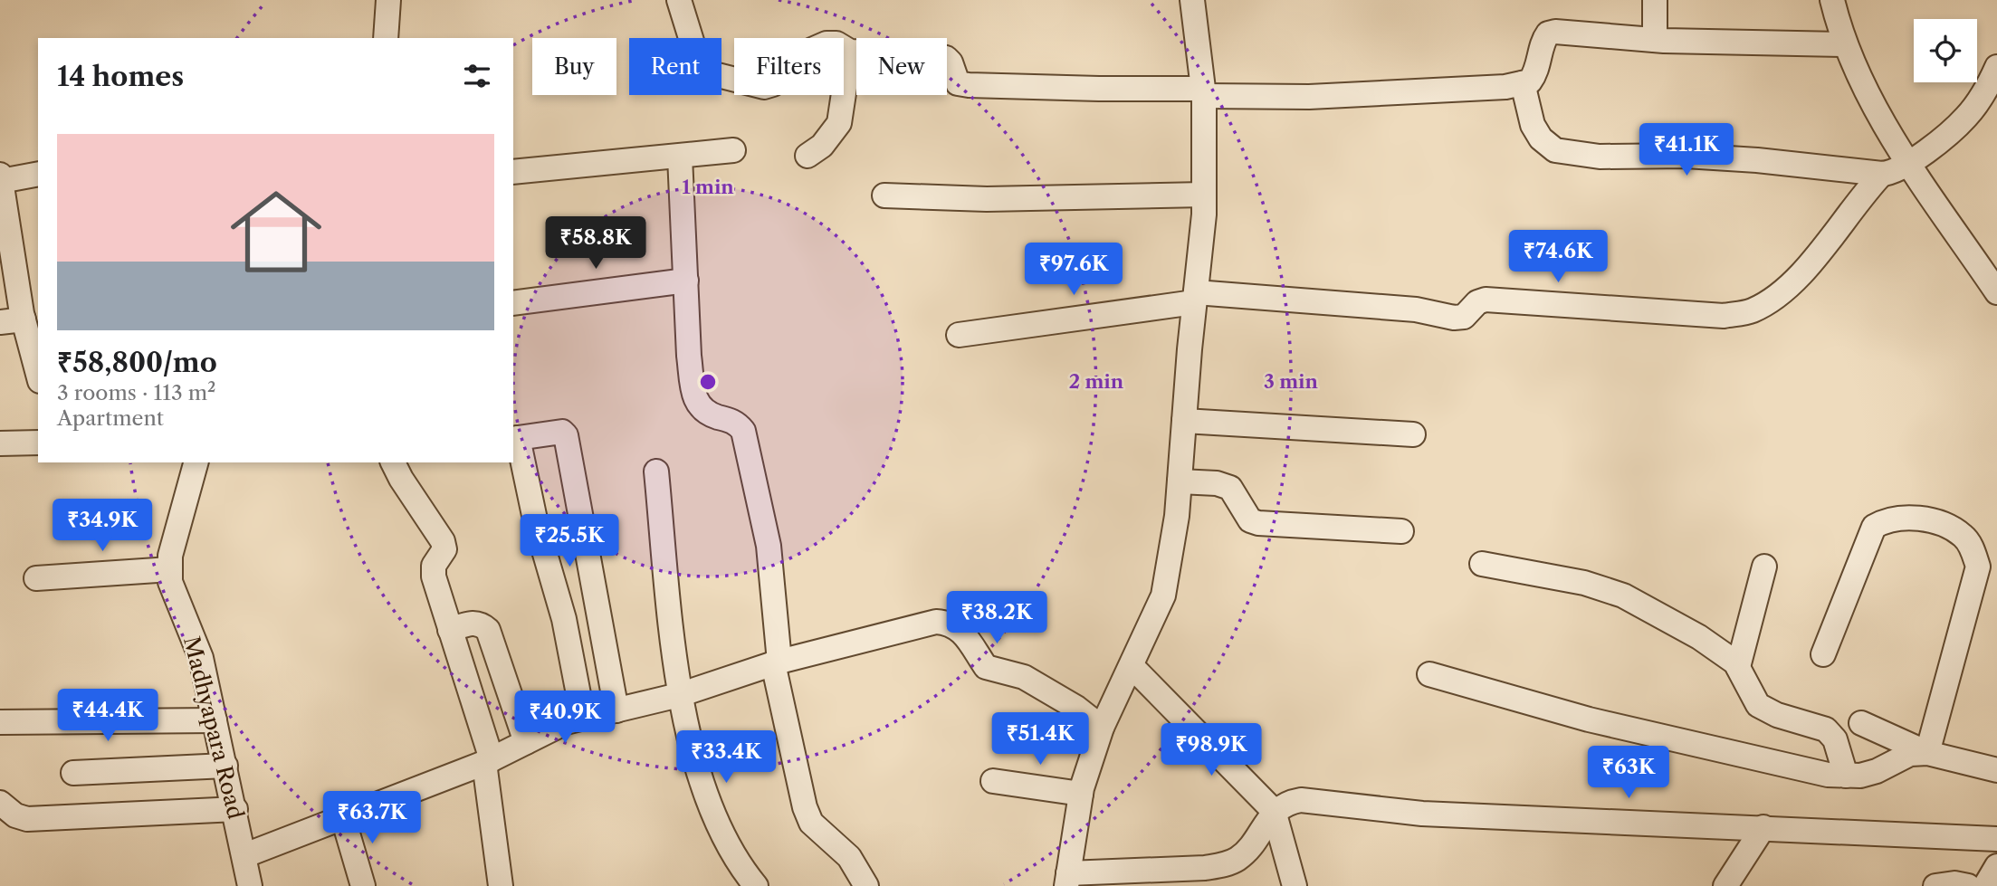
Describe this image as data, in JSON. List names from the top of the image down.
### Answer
{
  "streets": {
    "street": ["Madhyapara Road"]
  },
  "page": {
    "chip": [
      "Buy",
      "Rent",
      "Filters",
      "New"
    ],
    "heading": "14 homes",
    "list": [
      {
        "name": "₹58,800/mo",
        "note": "3 rooms · 113 m² · Apartment"
      }
    ],
    "price": [
      "₹41.1K",
      "₹58.8K",
      "₹74.6K",
      "₹97.6K",
      "₹34.9K",
      "₹25.5K",
      "₹38.2K",
      "₹44.4K",
      "₹40.9K",
      "₹51.4K",
      "₹98.9K",
      "₹33.4K",
      "₹63K",
      "₹63.7K"
    ]
  },
  "rings": ["1 min", "2 min", "3 min"]
}
